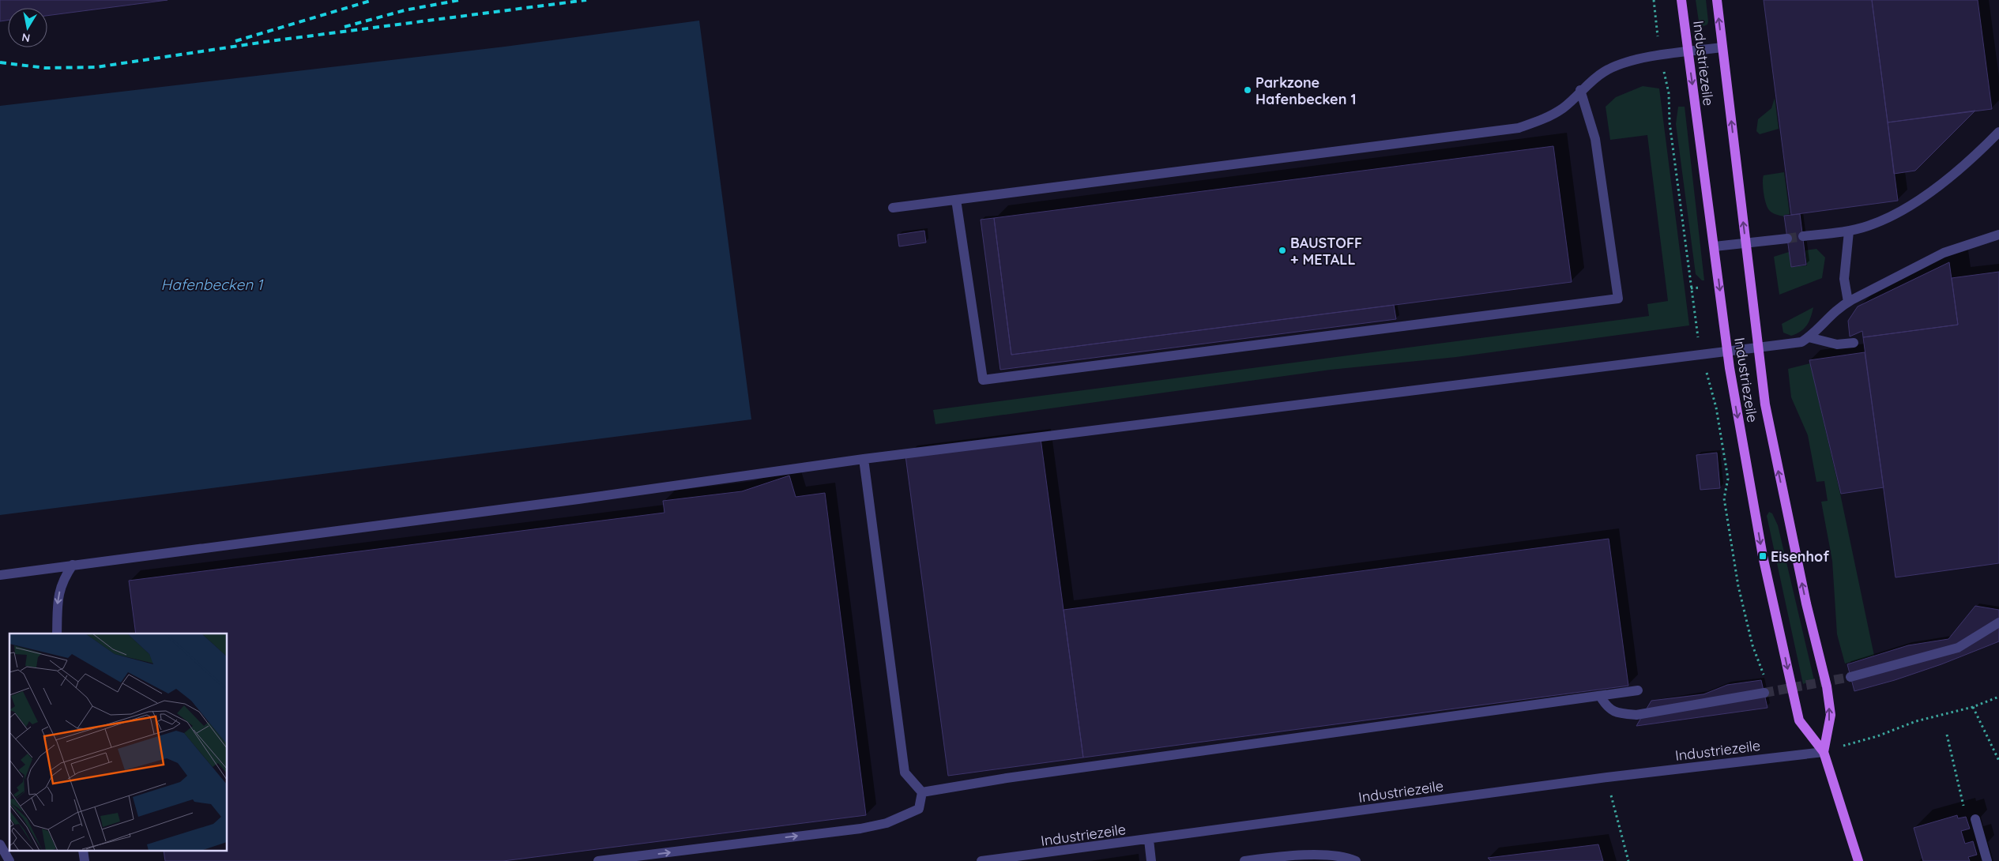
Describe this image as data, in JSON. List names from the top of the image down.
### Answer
{
  "streets": {
    "main road": ["Industriezeile"]
  },
  "water": ["Hafenbecken 1"],
  "places": {
    "other": ["Parkzone Hafenbecken 1", "BAUSTOFF + METALL"],
    "transit": ["Eisenhof"]
  },
  "north": "bottom"
}
